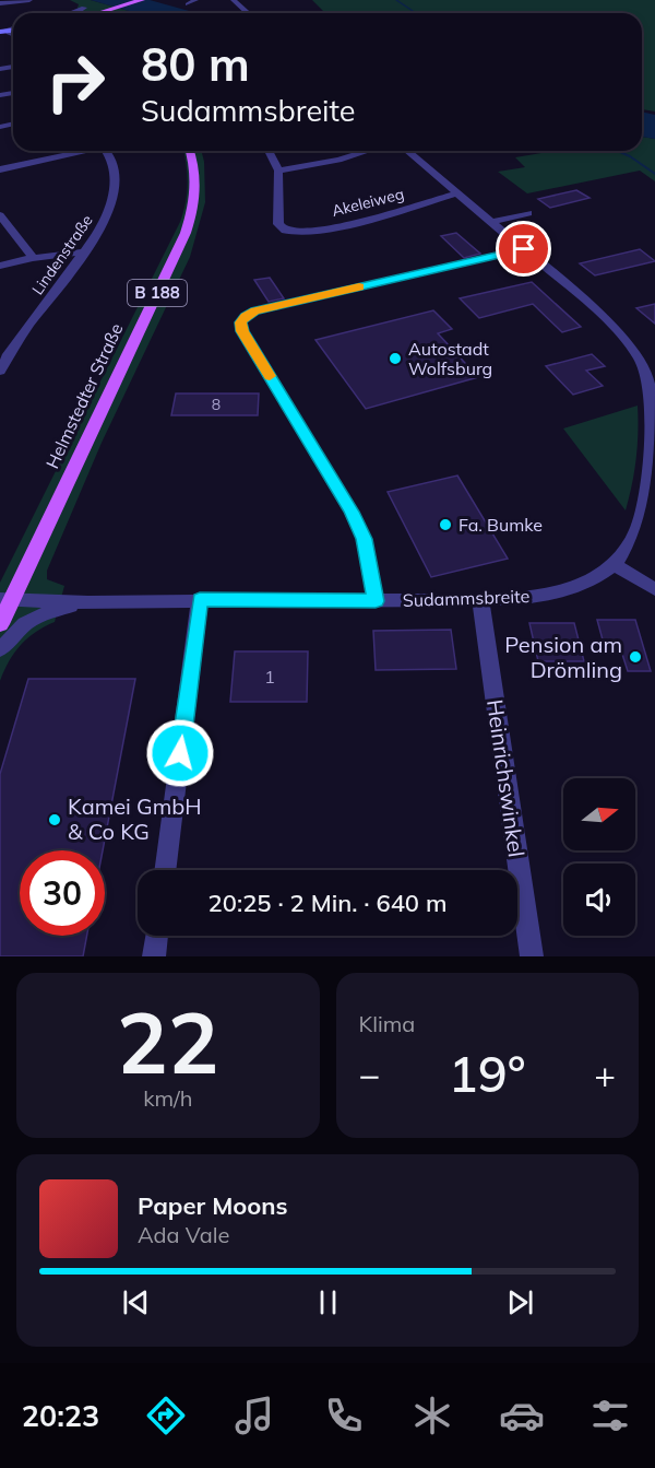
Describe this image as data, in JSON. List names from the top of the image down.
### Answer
{
  "streets": {
    "main road": ["B 188", "Helmstedter Straße"],
    "street": [
      "Akeleiweg",
      "Lindenstraße",
      "Sudammsbreite",
      "Heinrichswinkel"
    ]
  },
  "crossings": [
    ["Akeleiweg", "Sudammsbreite"],
    ["Helmstedter Straße", "Sudammsbreite"],
    ["Sudammsbreite", "Heinrichswinkel"]
  ],
  "places": [
    "Autostadt Wolfsburg",
    "Fa. Bumke",
    "Pension am Drömling",
    "Kamei GmbH & Co KG"
  ],
  "house_numbers": ["8", "1"],
  "north": "right",
  "page": {
    "turn": ["80 m", "Sudammsbreite"],
    "limit": "30",
    "trip": "20:25 · 2 Min. · 640 m",
    "tile": [
      ["22", "km/h"],
      "Klima"
    ],
    "heat": ["−", "19°", "+"],
    "song": ["Paper Moons", "Ada Vale"],
    "tabs": "20:23"
  }
}
